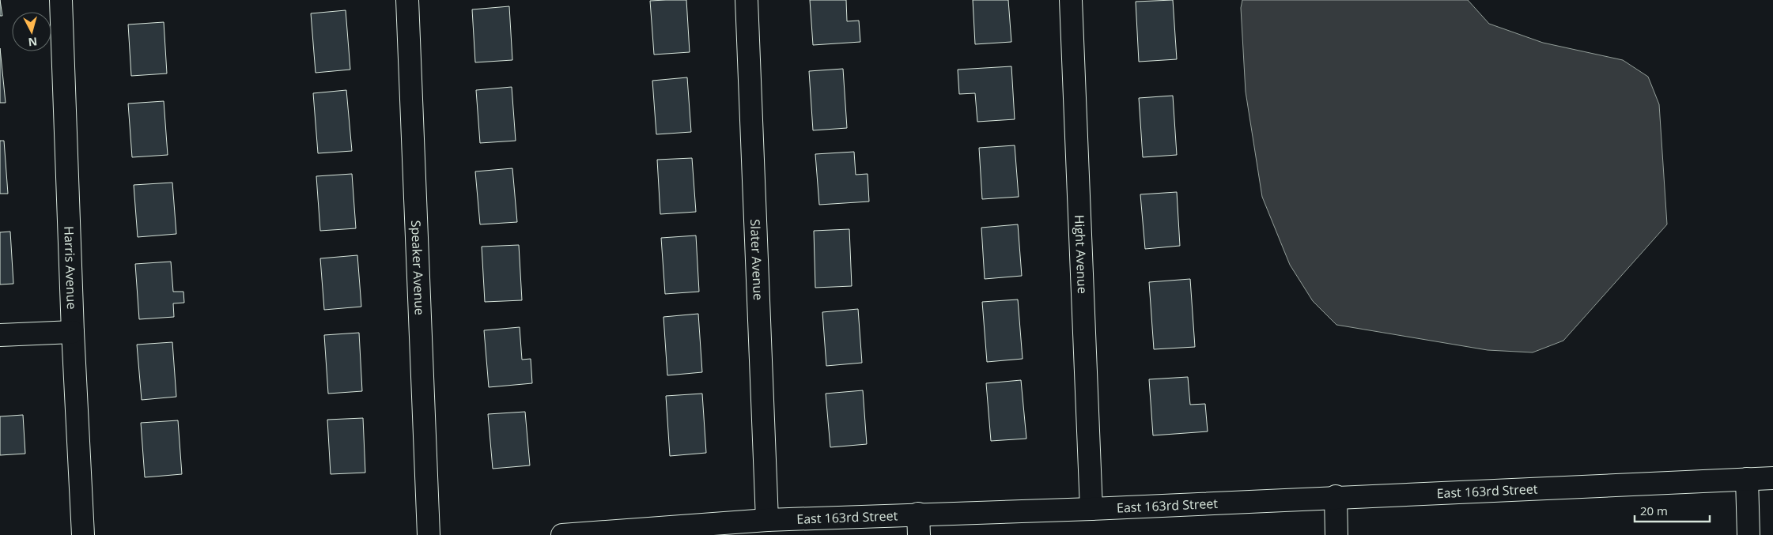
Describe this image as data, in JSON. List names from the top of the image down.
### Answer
{
  "streets": {
    "street": [
      "Hight Avenue",
      "Slater Avenue",
      "Speaker Avenue",
      "Harris Avenue",
      "East 163rd Street"
    ]
  },
  "crossings": [
    ["Hight Avenue", "East 163rd Street"],
    ["Slater Avenue", "East 163rd Street"]
  ],
  "scale_bar": "20 m",
  "north": "bottom"
}
